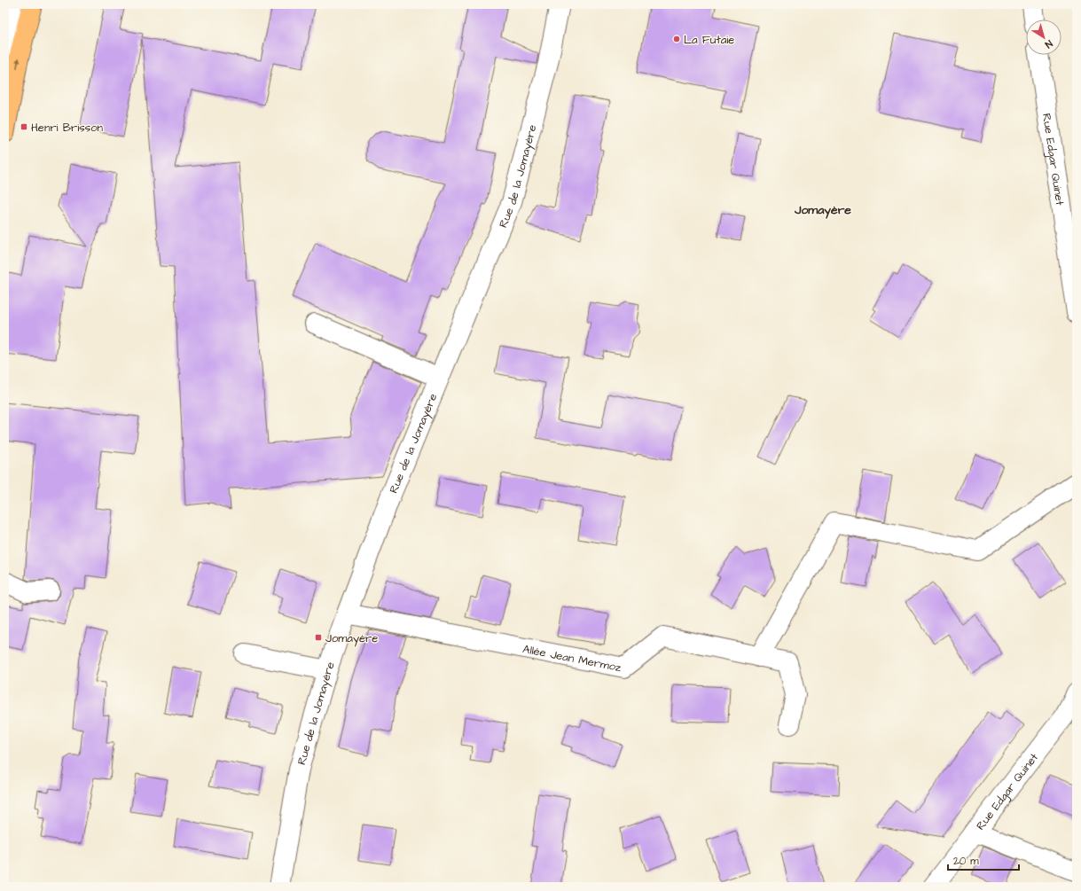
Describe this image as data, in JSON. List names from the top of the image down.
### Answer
{
  "streets": {
    "street": ["Rue Edgar Quinet", "Rue de la Jomayère", "Allée Jean Mermoz"]
  },
  "crossings": [
    ["Rue de la Jomayère", "Allée Jean Mermoz"]
  ],
  "districts": ["Jomayère"],
  "places": {
    "other": ["La Futaie"],
    "transit": ["Henri Brisson", "Jomayère"]
  },
  "scale_bar": "20 m",
  "north": "bottom right"
}
